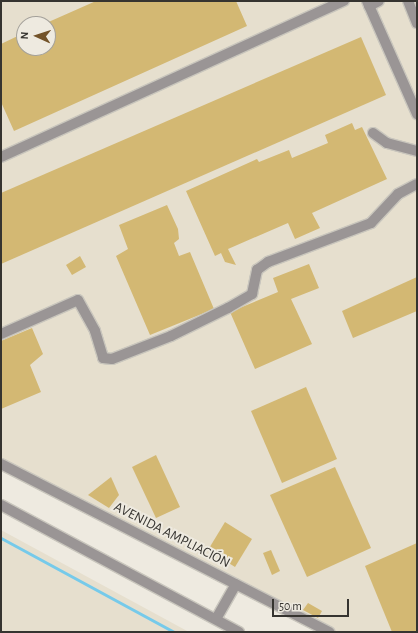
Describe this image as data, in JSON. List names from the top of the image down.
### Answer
{
  "streets": {
    "street": ["AVENIDA AMPLIACIÓN"]
  },
  "scale_bar": "50 m",
  "north": "left"
}
